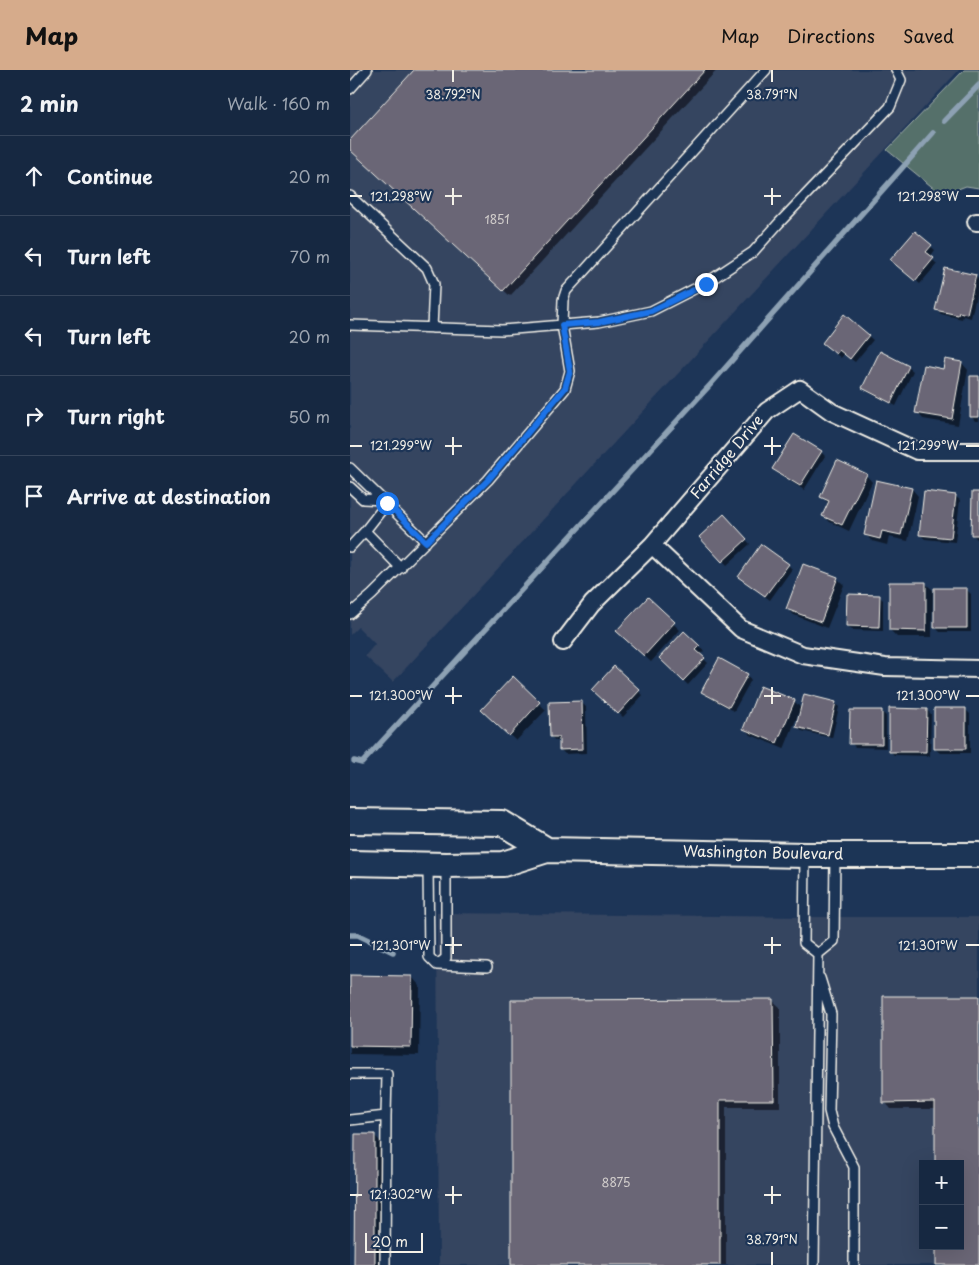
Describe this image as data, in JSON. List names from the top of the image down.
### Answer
{
  "streets": {
    "main road": ["Washington Boulevard"],
    "street": ["Farridge Drive"]
  },
  "house_numbers": ["1851", "8875"],
  "scale_bar": "20 m",
  "page": {
    "header": "Map",
    "nav": ["Map", "Directions", "Saved"],
    "heading": ["2 min", "Walk · 160 m"],
    "list": [
      ["Continue", "20 m"],
      ["Turn left", "70 m"],
      ["Turn left", "20 m"],
      ["Turn right", "50 m"],
      "Arrive at destination"
    ],
    "map_buttons": ["+", "−"],
    "scale": "20 m"
  },
  "coordinates": [
    "38.792°N",
    "38.791°N",
    "121.298°W",
    "121.299°W",
    "121.300°W",
    "121.301°W",
    "121.302°W"
  ]
}
